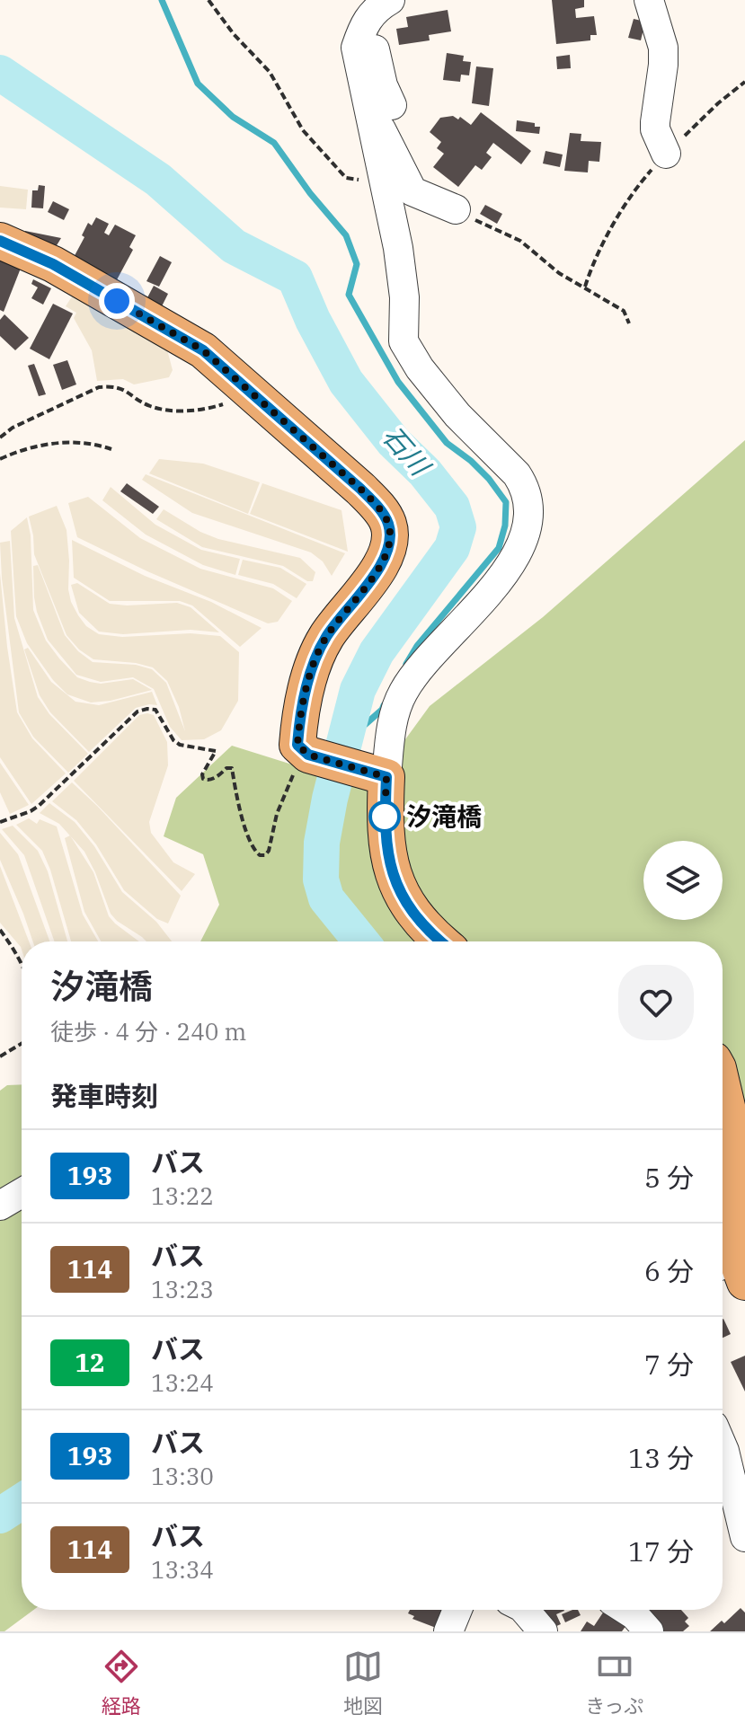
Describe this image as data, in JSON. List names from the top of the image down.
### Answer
{
  "water": ["石川"],
  "places": ["汐滝橋"],
  "lines": ["bus line 193"],
  "page": {
    "heading": [
      ["汐滝橋", "徒歩 · 4 分 · 240 m"],
      "発車時刻"
    ],
    "list": [
      {
        "mark": "193",
        "name": "バス",
        "note": "13:22",
        "value": "5 分"
      },
      {
        "mark": "114",
        "name": "バス",
        "note": "13:23",
        "value": "6 分"
      },
      {
        "mark": "12",
        "name": "バス",
        "note": "13:24",
        "value": "7 分"
      },
      {
        "mark": "193",
        "name": "バス",
        "note": "13:30",
        "value": "13 分"
      },
      {
        "mark": "114",
        "name": "バス",
        "note": "13:34",
        "value": "17 分"
      }
    ],
    "tabs": ["経路", "地図", "きっぷ"]
  }
}
